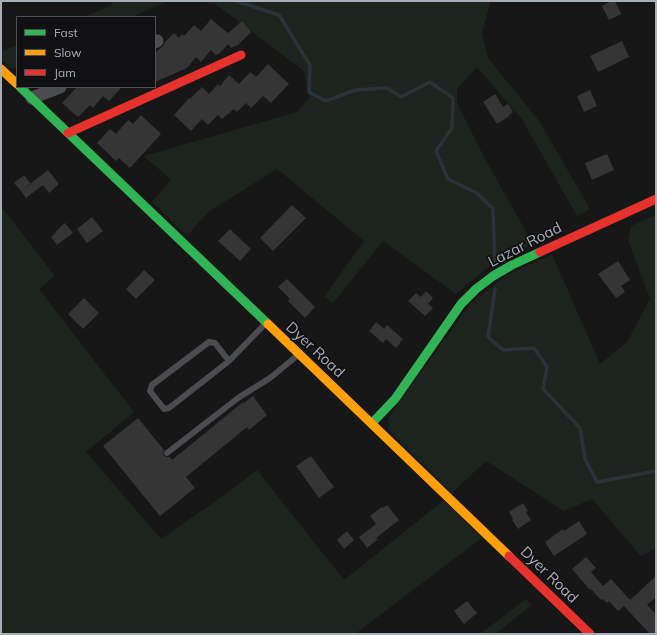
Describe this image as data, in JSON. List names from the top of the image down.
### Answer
{
  "streets": {
    "street": ["Lazar Road", "Dyer Road"]
  },
  "crossings": [
    ["Lazar Road", "Dyer Road"]
  ],
  "legend": ["Fast", "Slow", "Jam"]
}
